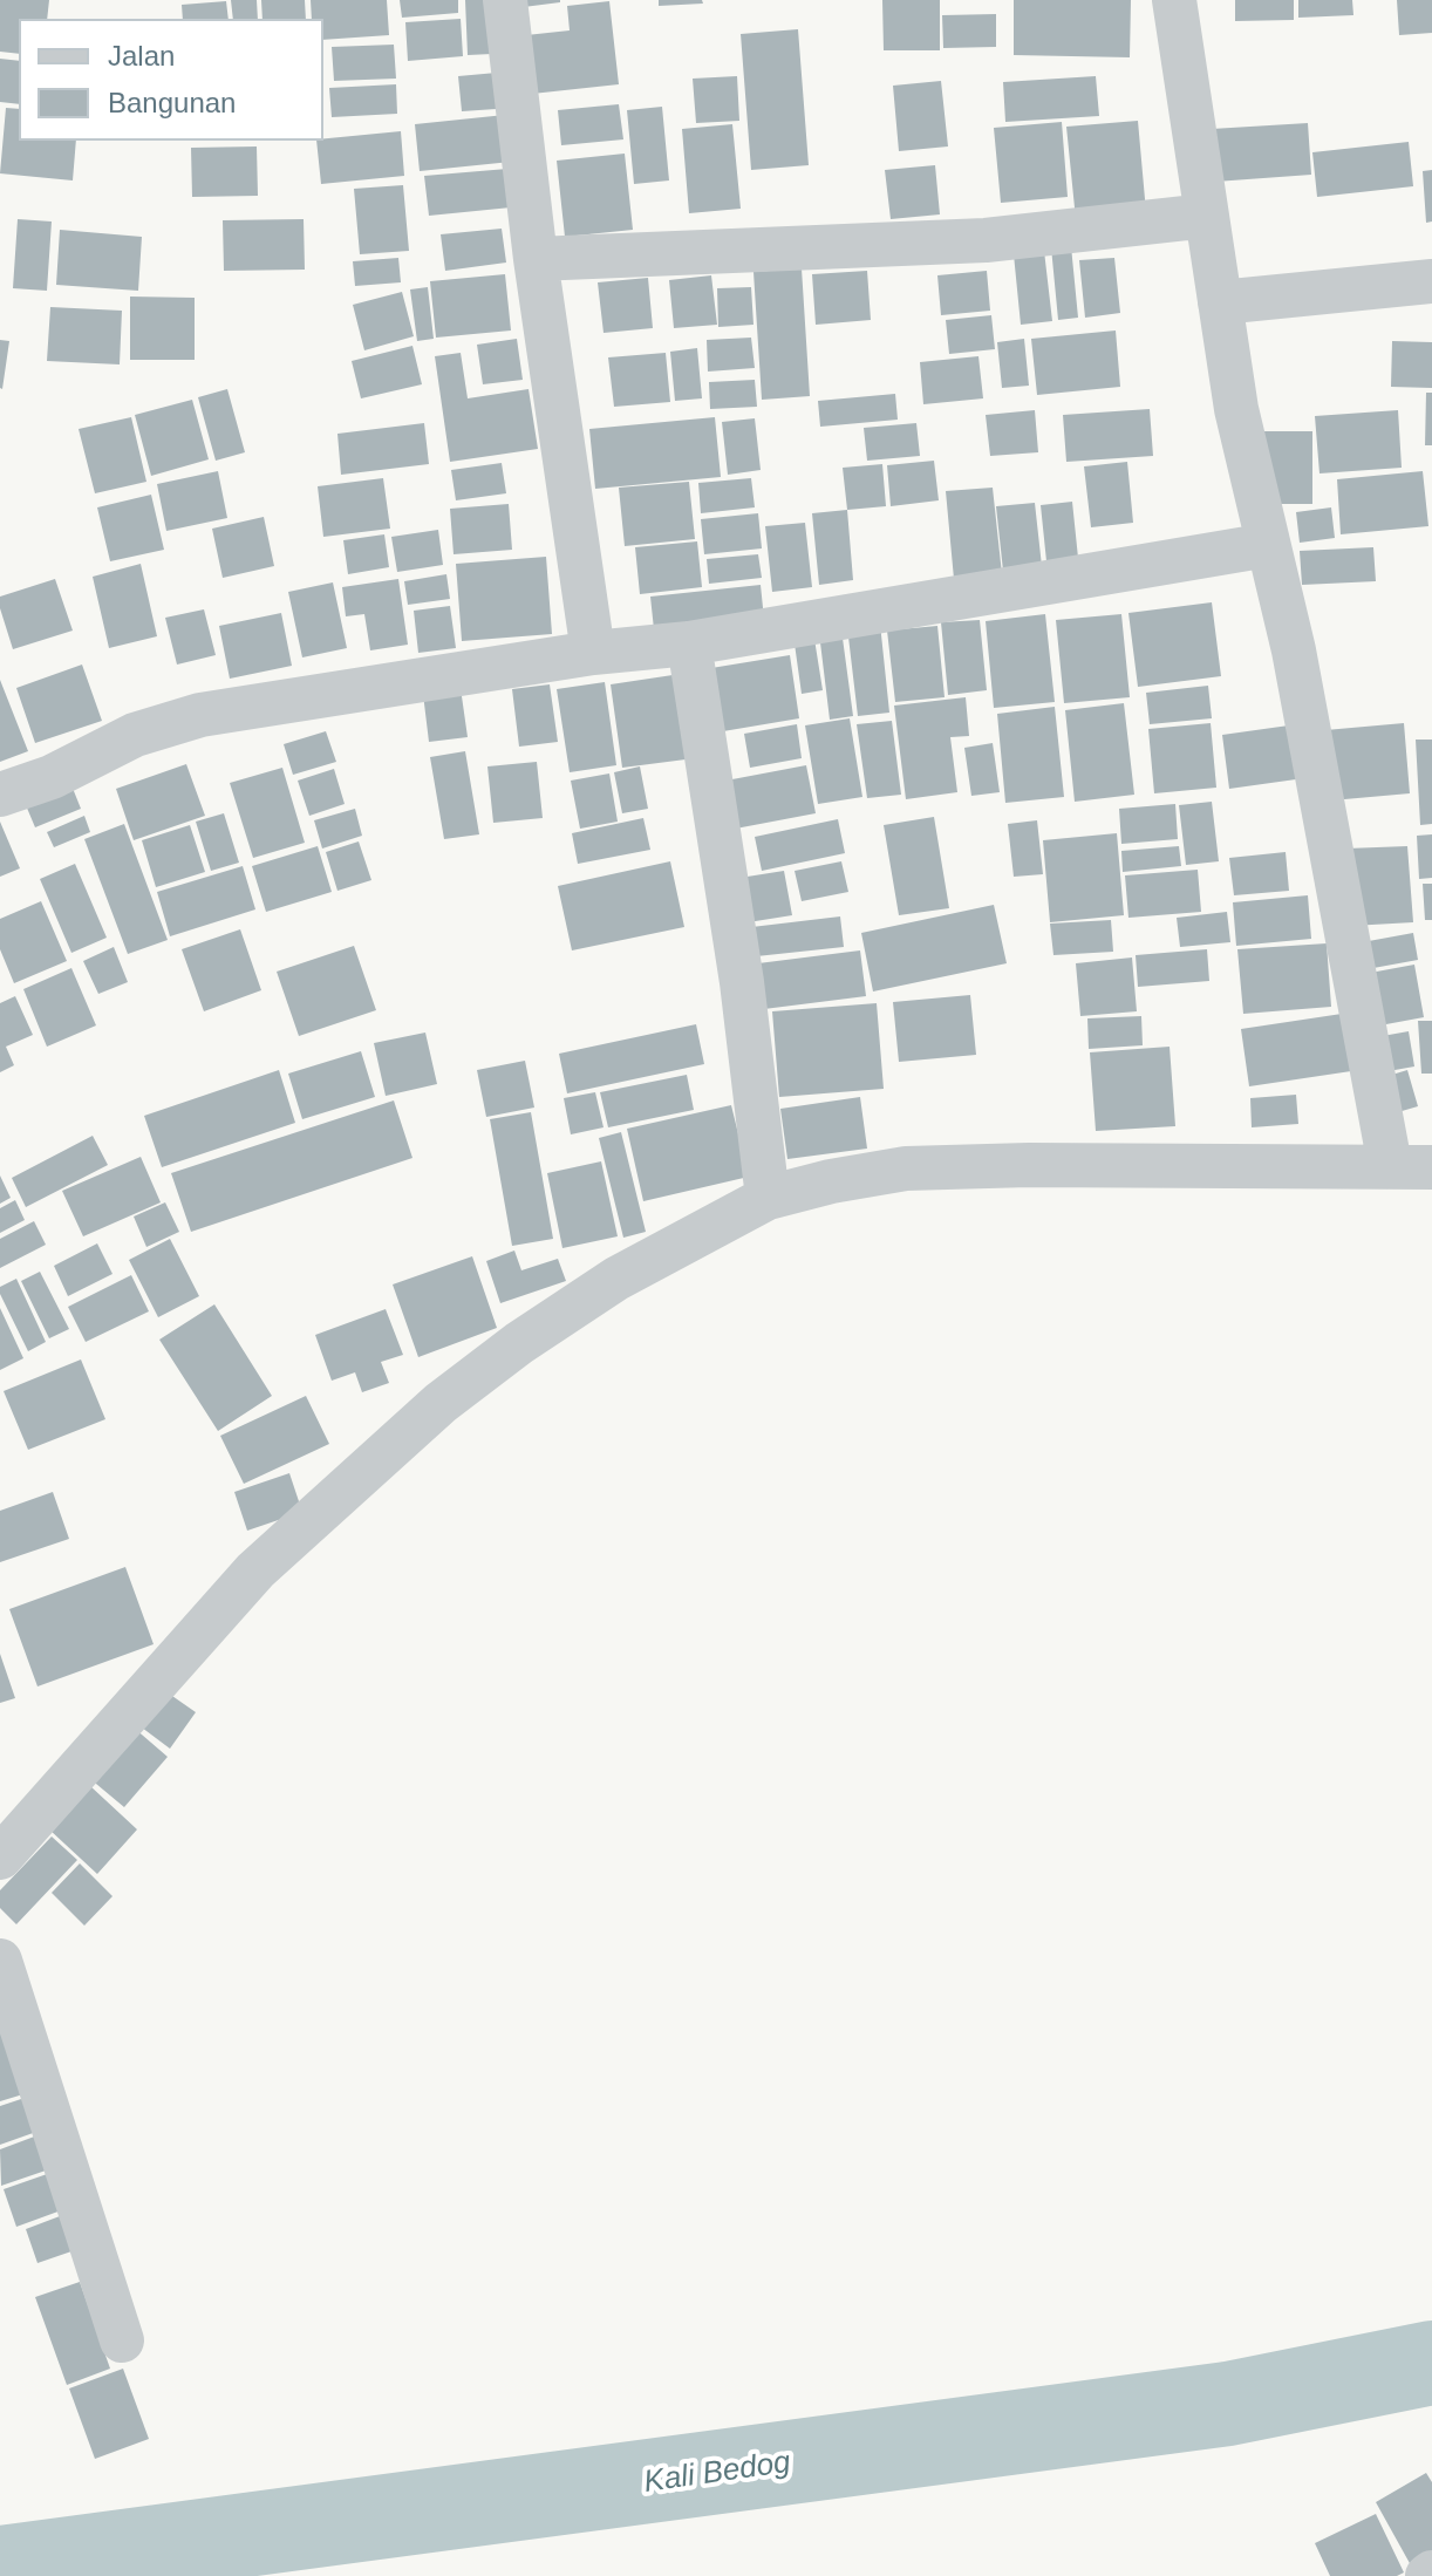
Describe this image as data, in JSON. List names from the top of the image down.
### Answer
{
  "water": ["Kali Bedog"],
  "legend": ["Jalan", "Bangunan"]
}
